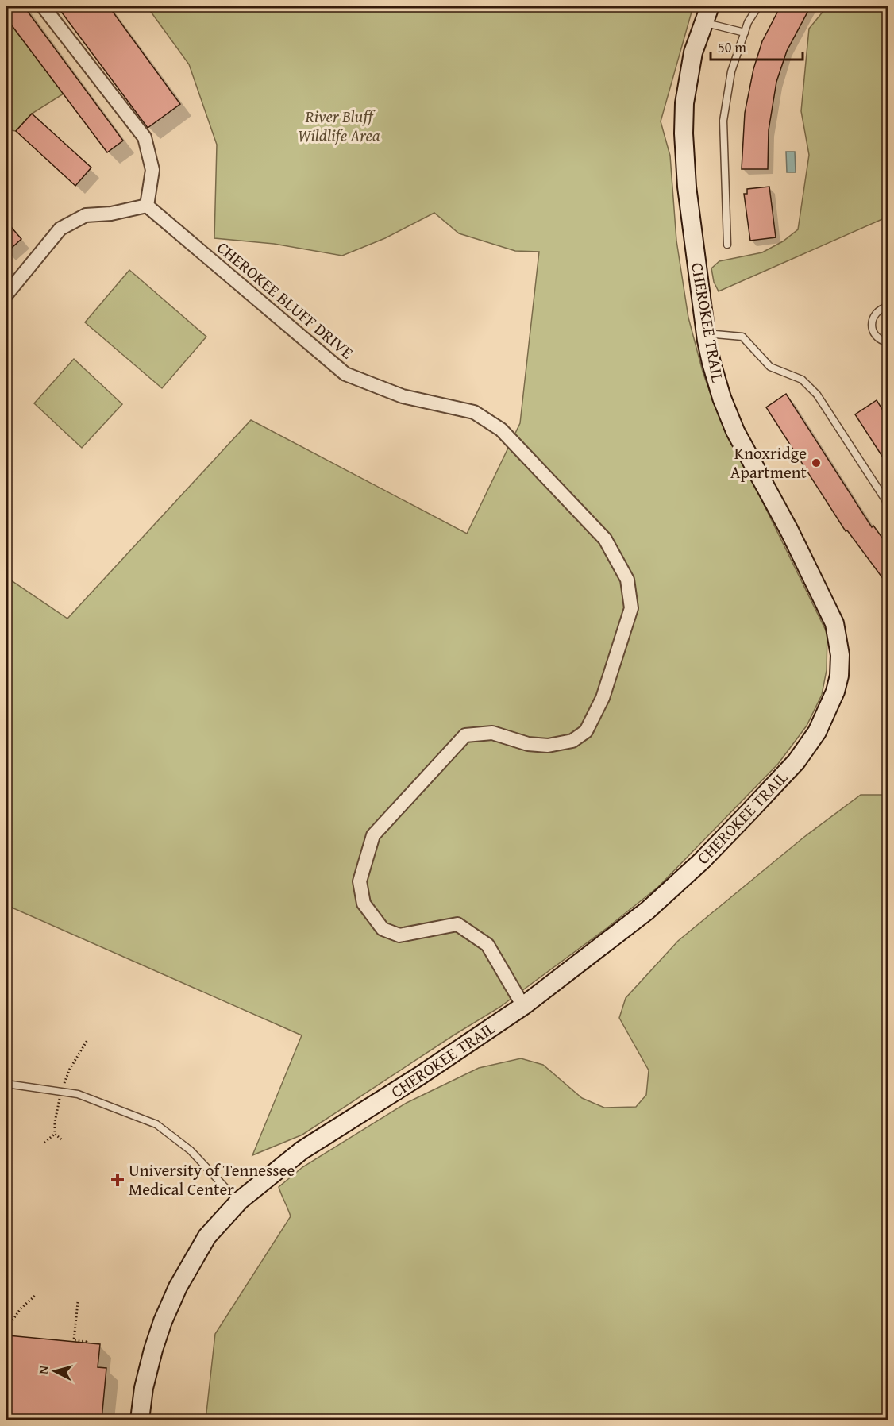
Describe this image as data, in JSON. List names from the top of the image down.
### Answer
{
  "streets": {
    "street": ["CHEROKEE BLUFF DRIVE", "CHEROKEE TRAIL"]
  },
  "crossings": [
    ["CHEROKEE BLUFF DRIVE", "CHEROKEE TRAIL"]
  ],
  "parks": ["River Bluff Wildlife Area"],
  "places": {
    "other": ["Knoxridge Apartment"],
    "health": ["University of Tennessee Medical Center"]
  },
  "scale_bar": "50 m",
  "north": "left"
}
